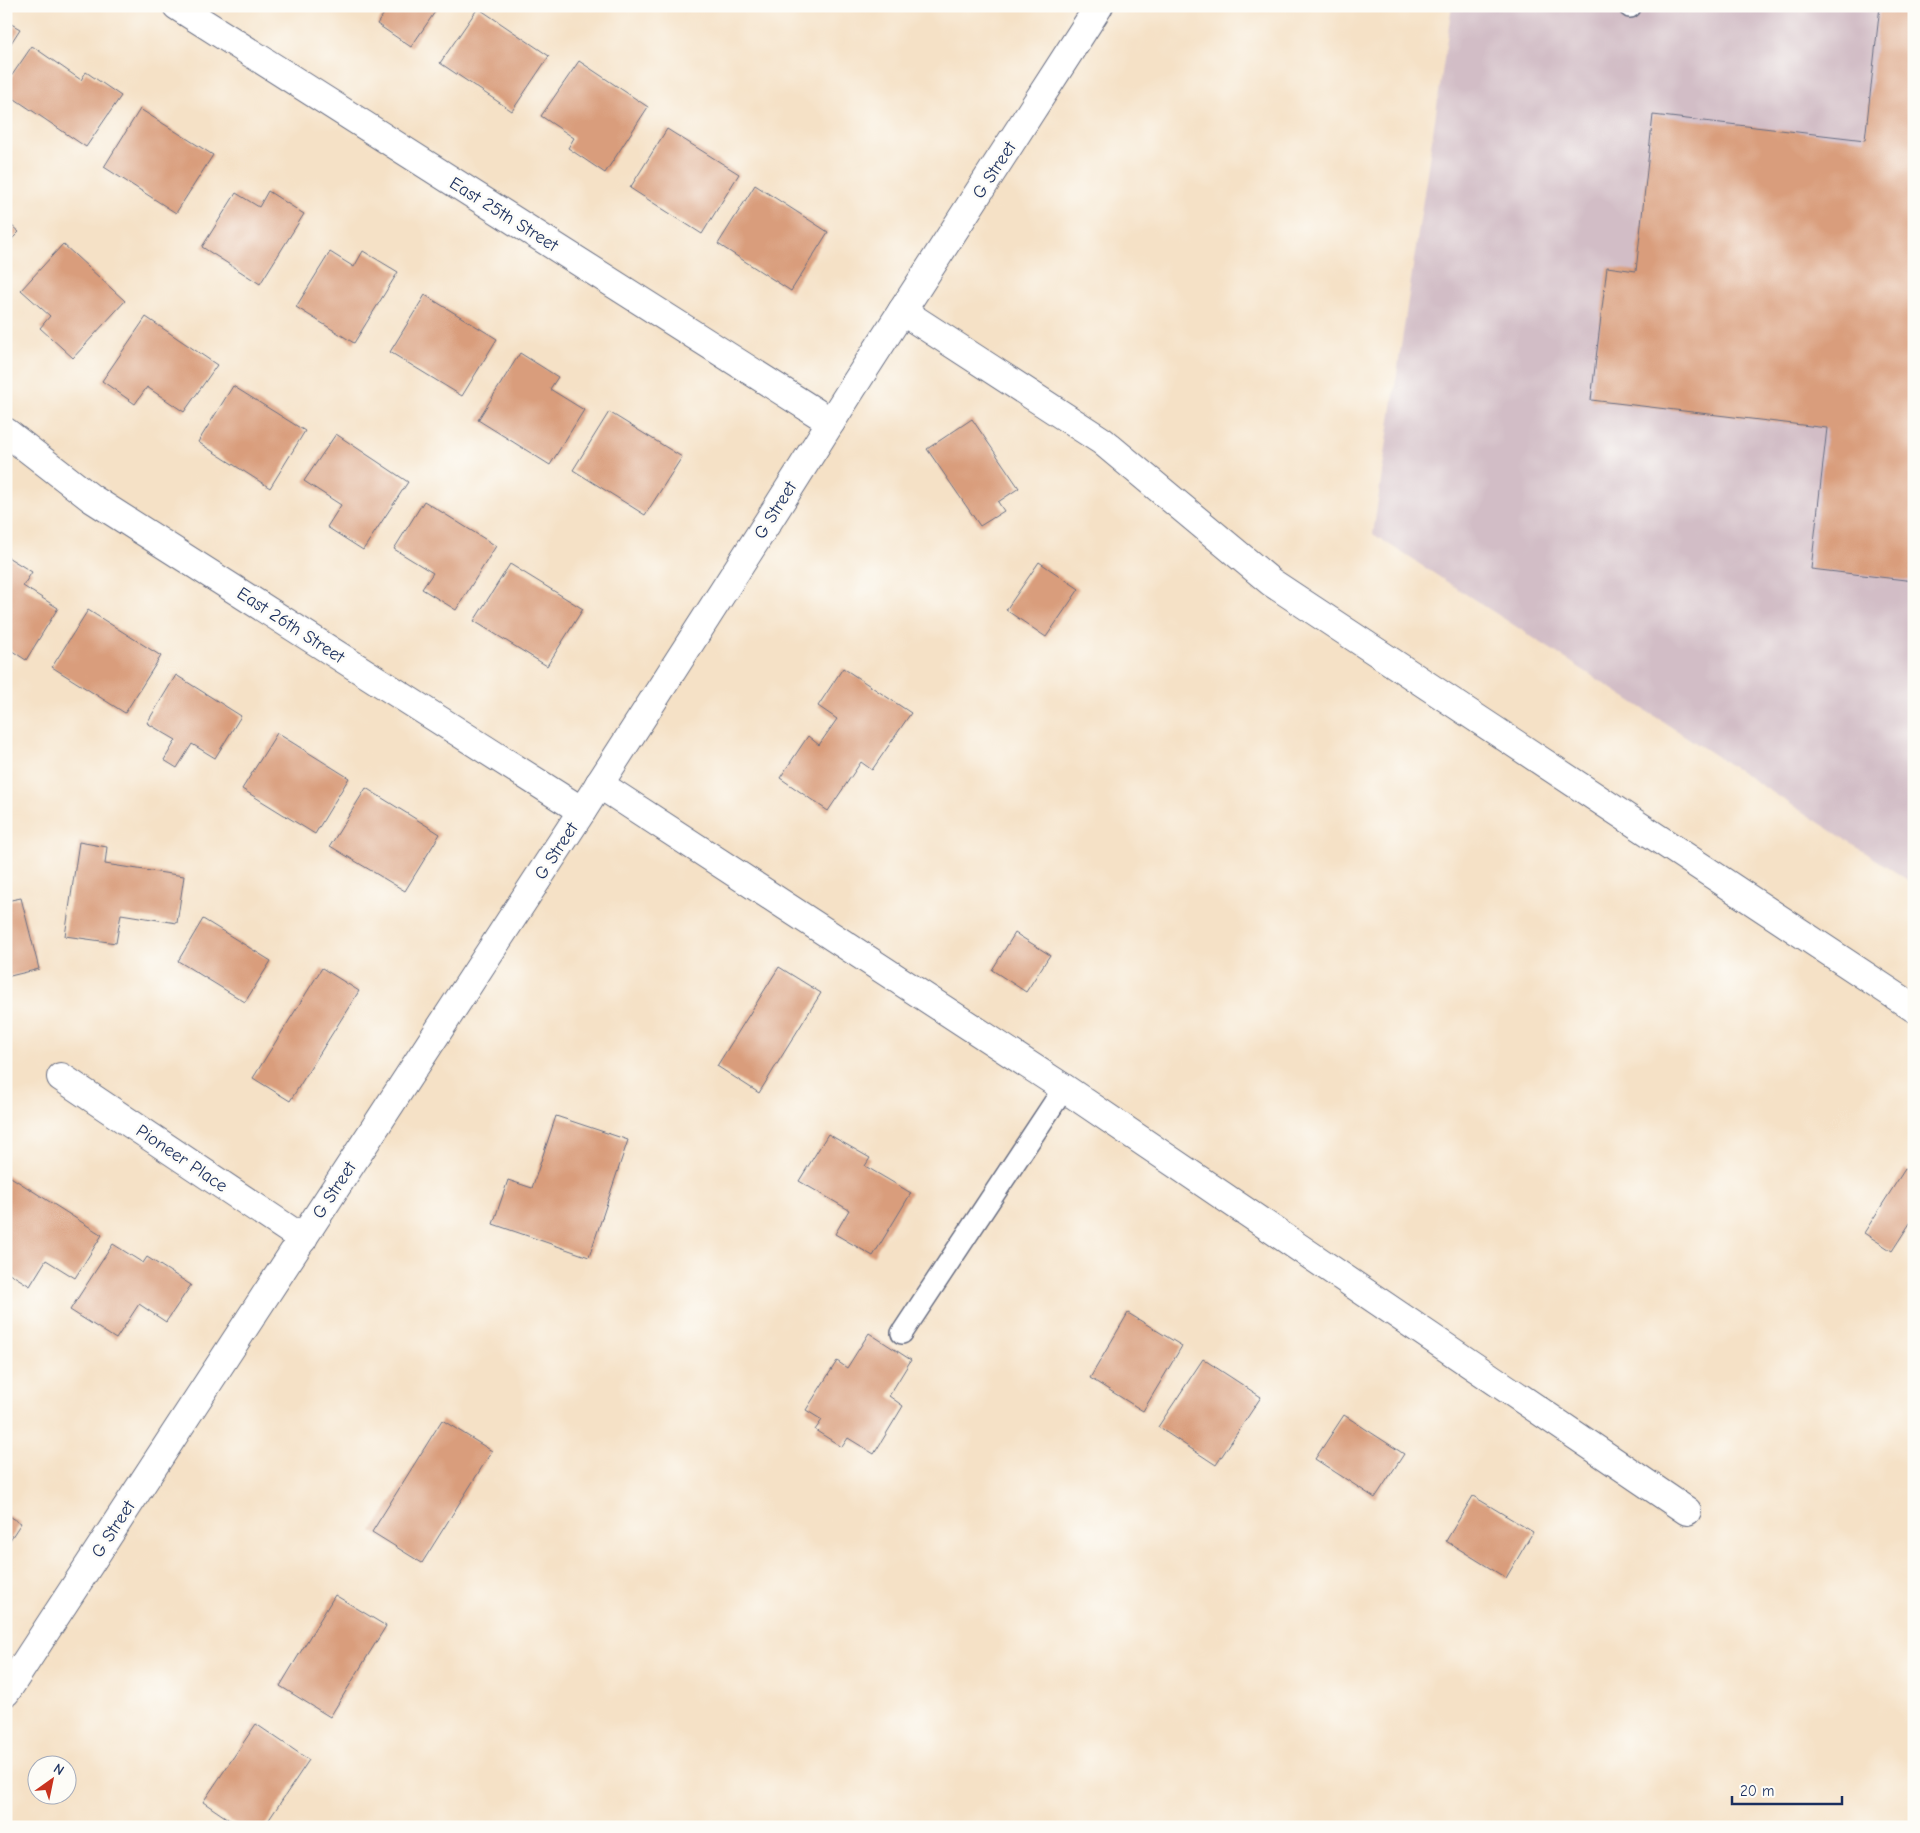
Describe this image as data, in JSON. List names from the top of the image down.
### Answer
{
  "streets": {
    "street": [
      "G Street",
      "East 25th Street",
      "East 26th Street",
      "Pioneer Place"
    ]
  },
  "crossings": [
    ["G Street", "East 25th Street"],
    ["G Street", "East 26th Street"],
    ["G Street", "Pioneer Place"]
  ],
  "scale_bar": "20 m",
  "north": "top right"
}
